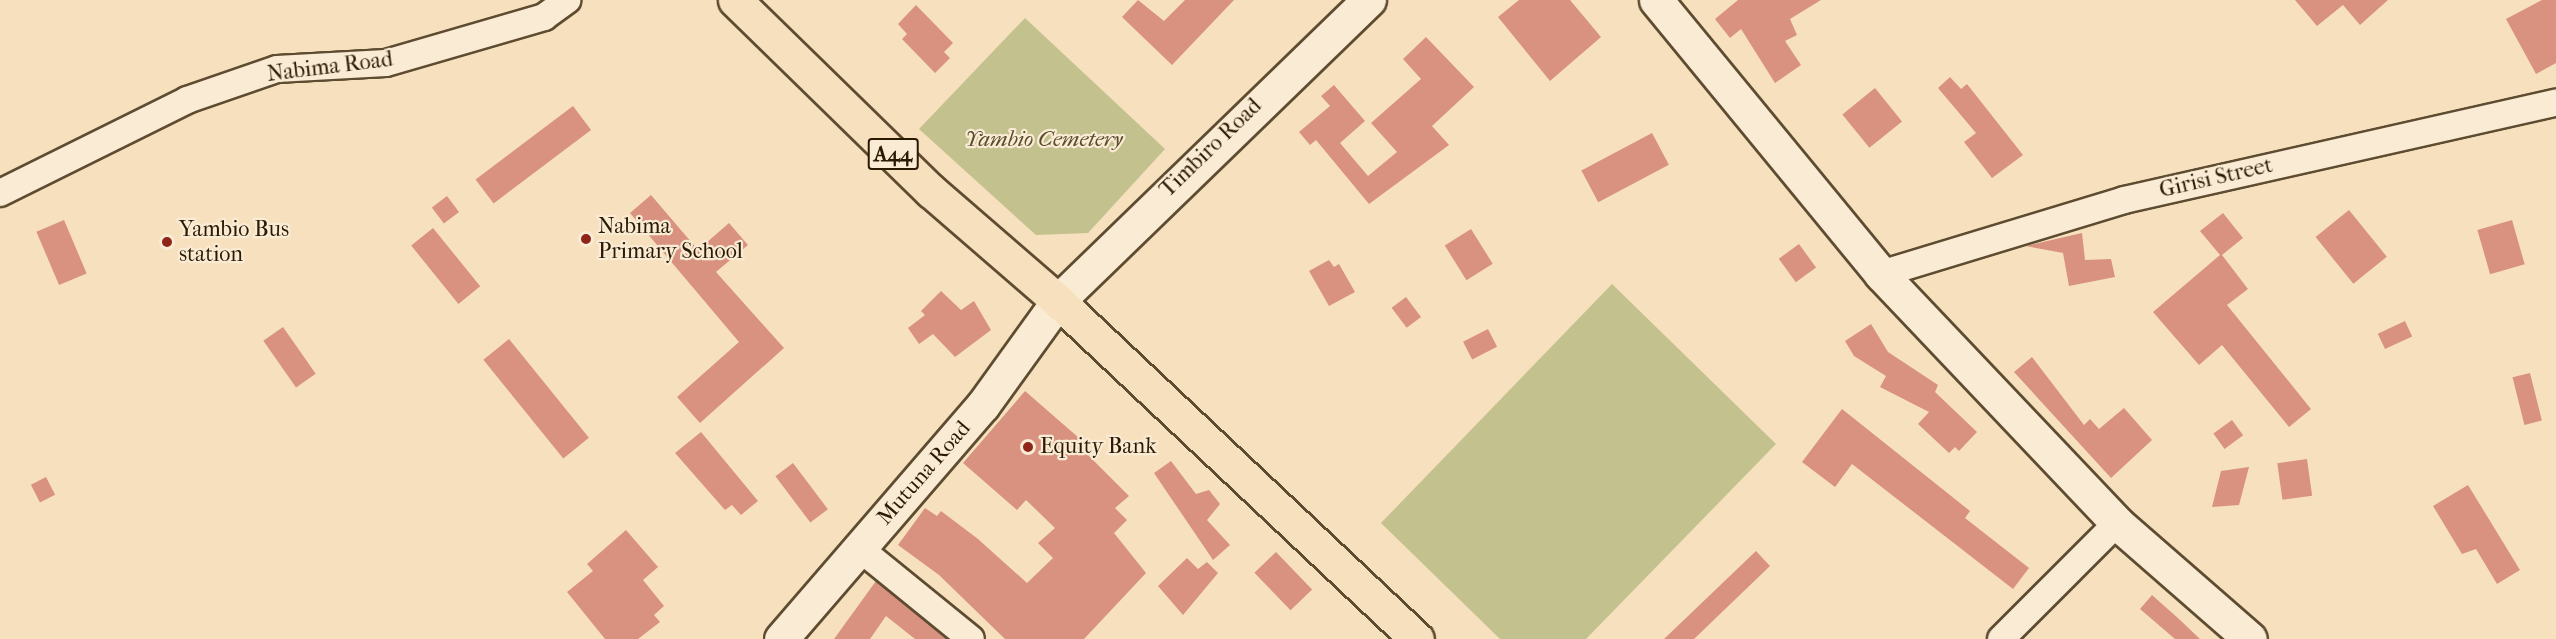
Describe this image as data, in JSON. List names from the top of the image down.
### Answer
{
  "streets": {
    "main road": ["A44"],
    "street": [
      "Nabima Road",
      "Timbiro Road",
      "Girisi Street",
      "Mutuna Road"
    ]
  },
  "crossings": [
    ["Timbiro Road", "A44"],
    ["Timbiro Road", "Mutuna Road"],
    ["A44", "Mutuna Road"]
  ],
  "parks": ["Yambio Cemetery"],
  "places": ["Nabima Primary School", "Yambio Bus station", "Equity Bank"]
}
